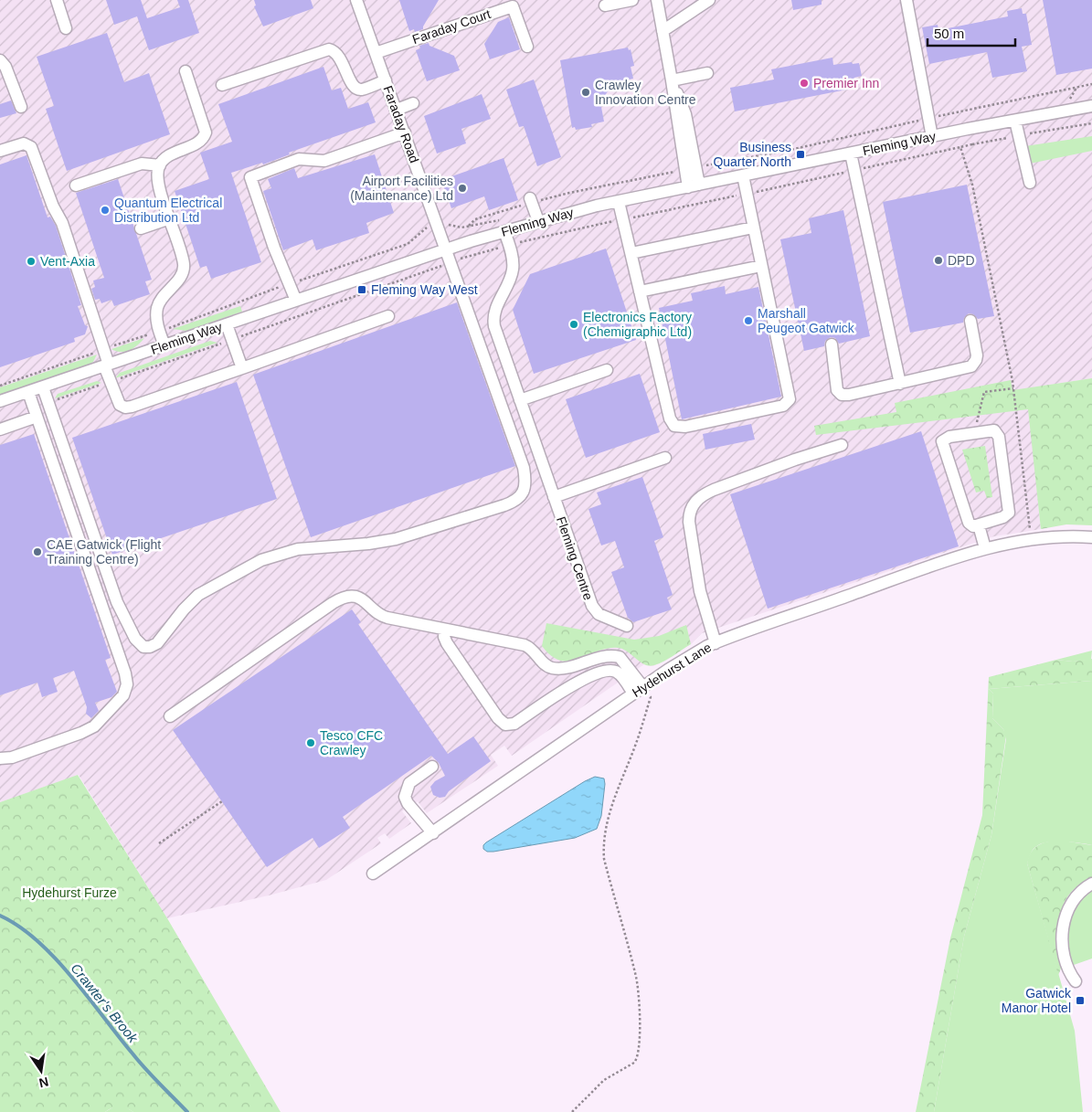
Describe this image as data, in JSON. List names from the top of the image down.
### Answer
{
  "streets": {
    "street": [
      "Faraday Court",
      "Faraday Road",
      "Fleming Way",
      "Fleming Centre",
      "Hydehurst Lane"
    ]
  },
  "crossings": [
    ["Faraday Court", "Faraday Road"],
    ["Faraday Road", "Fleming Way"],
    ["Fleming Way", "Fleming Centre"]
  ],
  "water": ["Crawter's Brook"],
  "parks": ["Hydehurst Furze"],
  "places": {
    "other": [
      "Premier Inn",
      "Crawley Innovation Centre",
      "Airport Facilities (Maintenance) Ltd",
      "Quantum Electrical Distribution Ltd",
      "DPD",
      "Vent-Axia",
      "Marshall Peugeot Gatwick",
      "Electronics Factory (Chemigraphic Ltd)",
      "CAE Gatwick (Flight Training Centre)",
      "Tesco CFC Crawley"
    ],
    "transit": ["Business Quarter North", "Fleming Way West", "Gatwick Manor Hotel"]
  },
  "scale_bar": "50 m",
  "north": "bottom"
}
